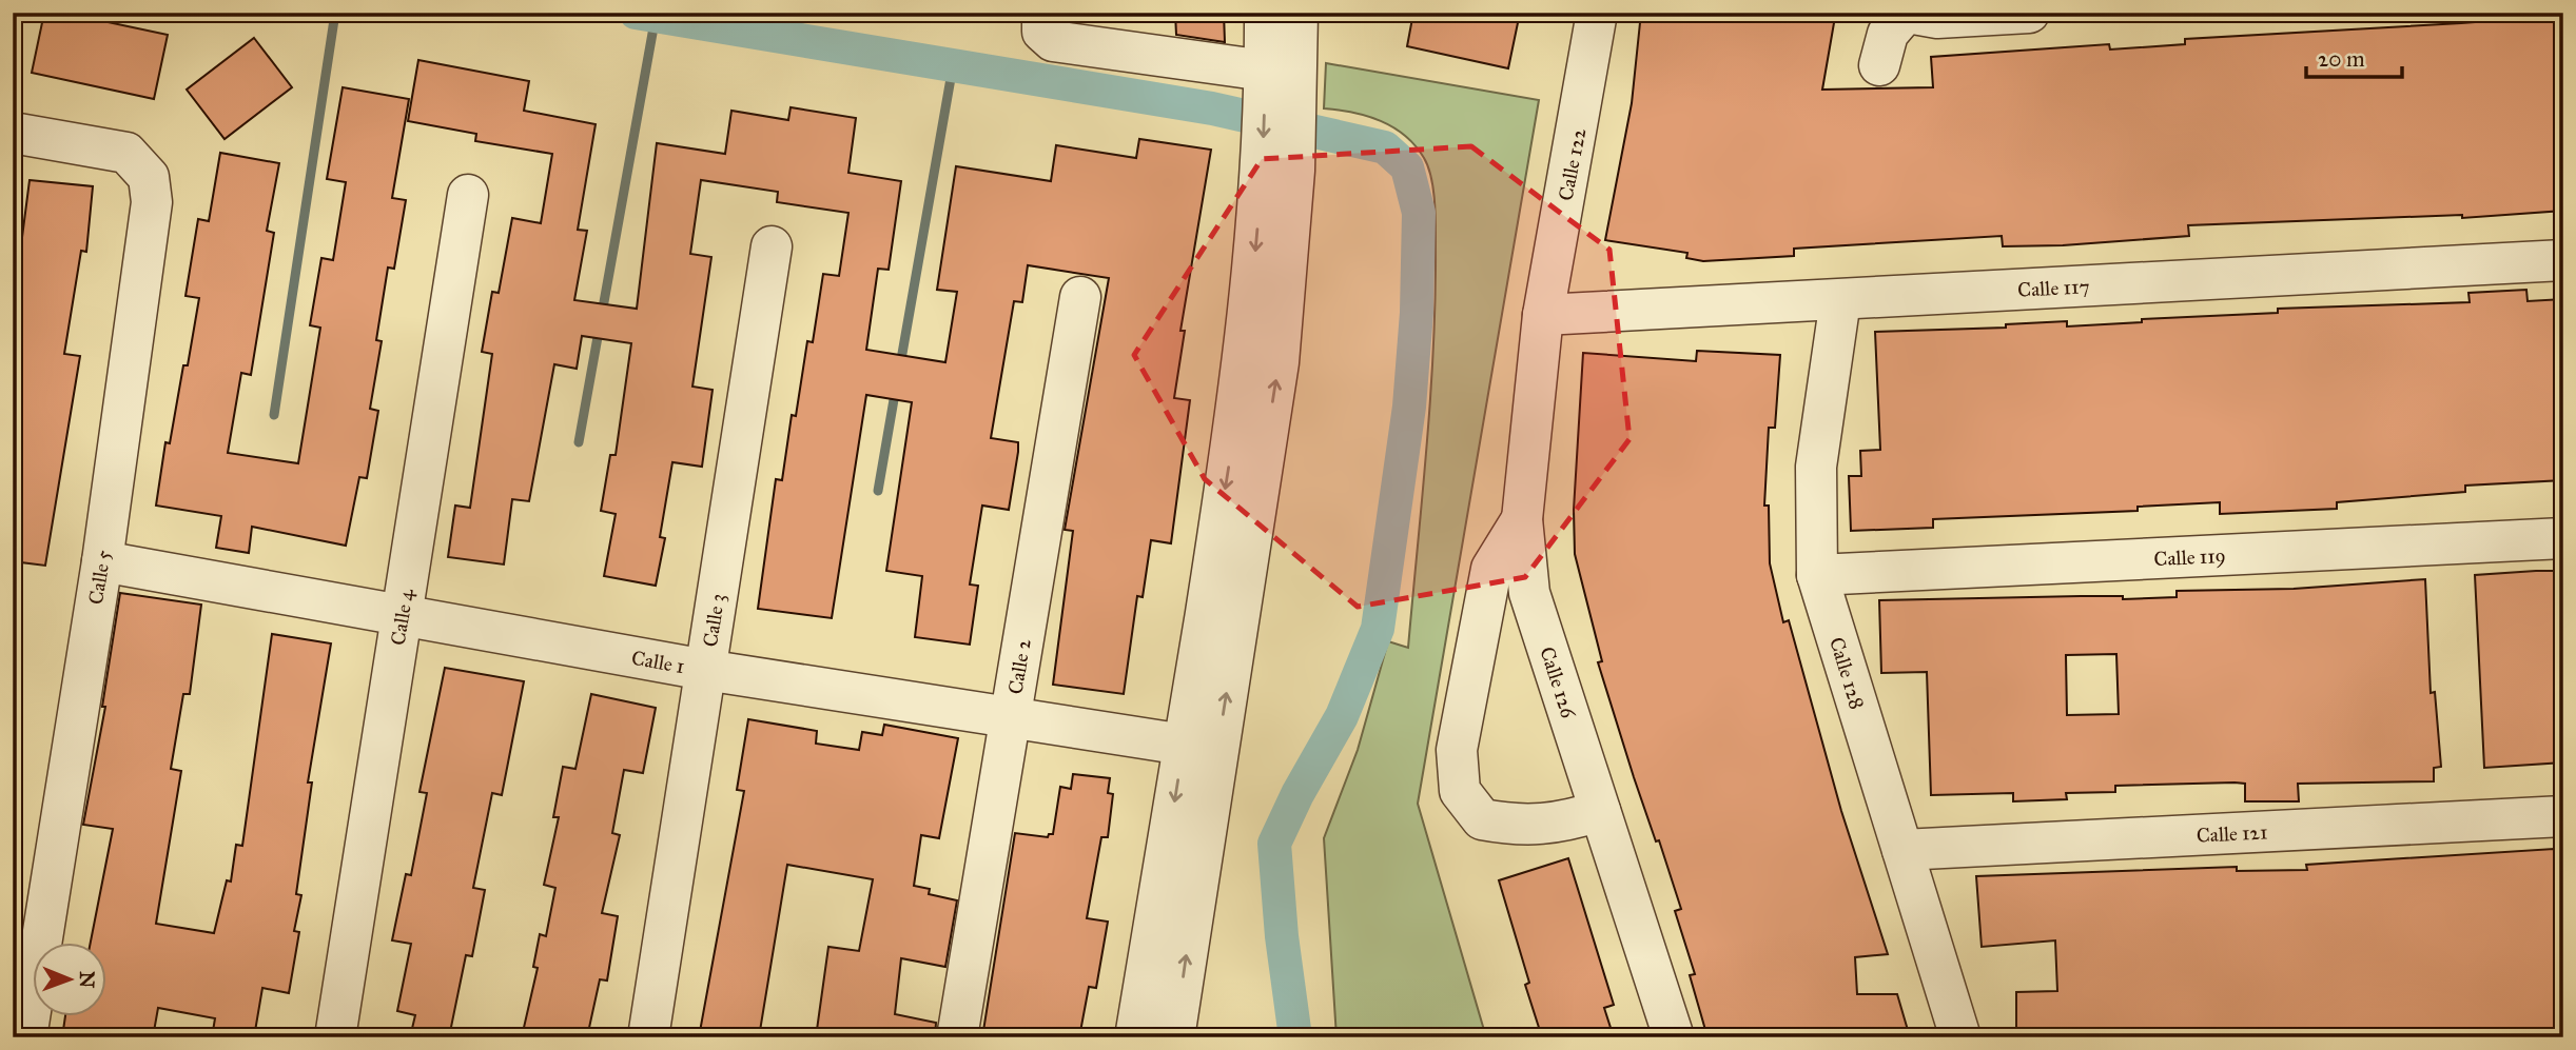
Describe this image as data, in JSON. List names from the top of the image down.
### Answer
{
  "streets": {
    "street": [
      "Calle 122",
      "Calle 117",
      "Calle 119",
      "Calle 5",
      "Calle 4",
      "Calle 3",
      "Calle 1",
      "Calle 2",
      "Calle 128",
      "Calle 126",
      "Calle 121"
    ]
  },
  "crossings": [
    ["Calle 122", "Calle 117"],
    ["Calle 122", "Calle 126"],
    ["Calle 117", "Calle 128"],
    ["Calle 117", "Calle 126"],
    ["Calle 119", "Calle 128"],
    ["Calle 5", "Calle 1"],
    ["Calle 4", "Calle 1"],
    ["Calle 3", "Calle 1"],
    ["Calle 1", "Calle 2"],
    ["Calle 128", "Calle 121"]
  ],
  "scale_bar": "20 m",
  "north": "right"
}
